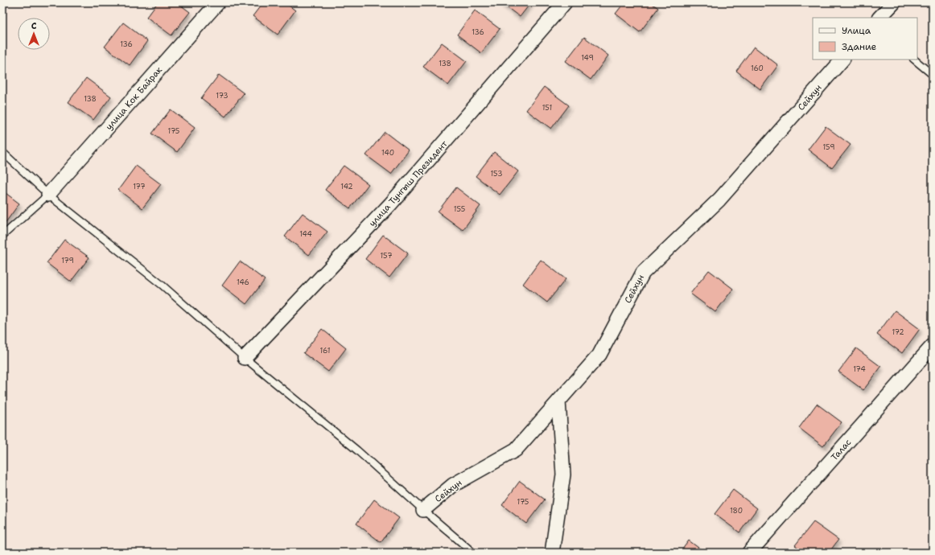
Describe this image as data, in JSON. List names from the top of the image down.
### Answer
{
  "streets": {
    "street": [
      "Сейхун",
      "улица Кок Байрак",
      "улица Тунгыш Президент",
      "Талас"
    ]
  },
  "house_numbers": [
    "136",
    "136",
    "149",
    "138",
    "160",
    "173",
    "138",
    "151",
    "175",
    "159",
    "140",
    "153",
    "177",
    "142",
    "155",
    "144",
    "157",
    "179",
    "146",
    "172",
    "161",
    "174",
    "175",
    "180"
  ],
  "legend": ["Улица", "Здание"],
  "north": "top"
}
